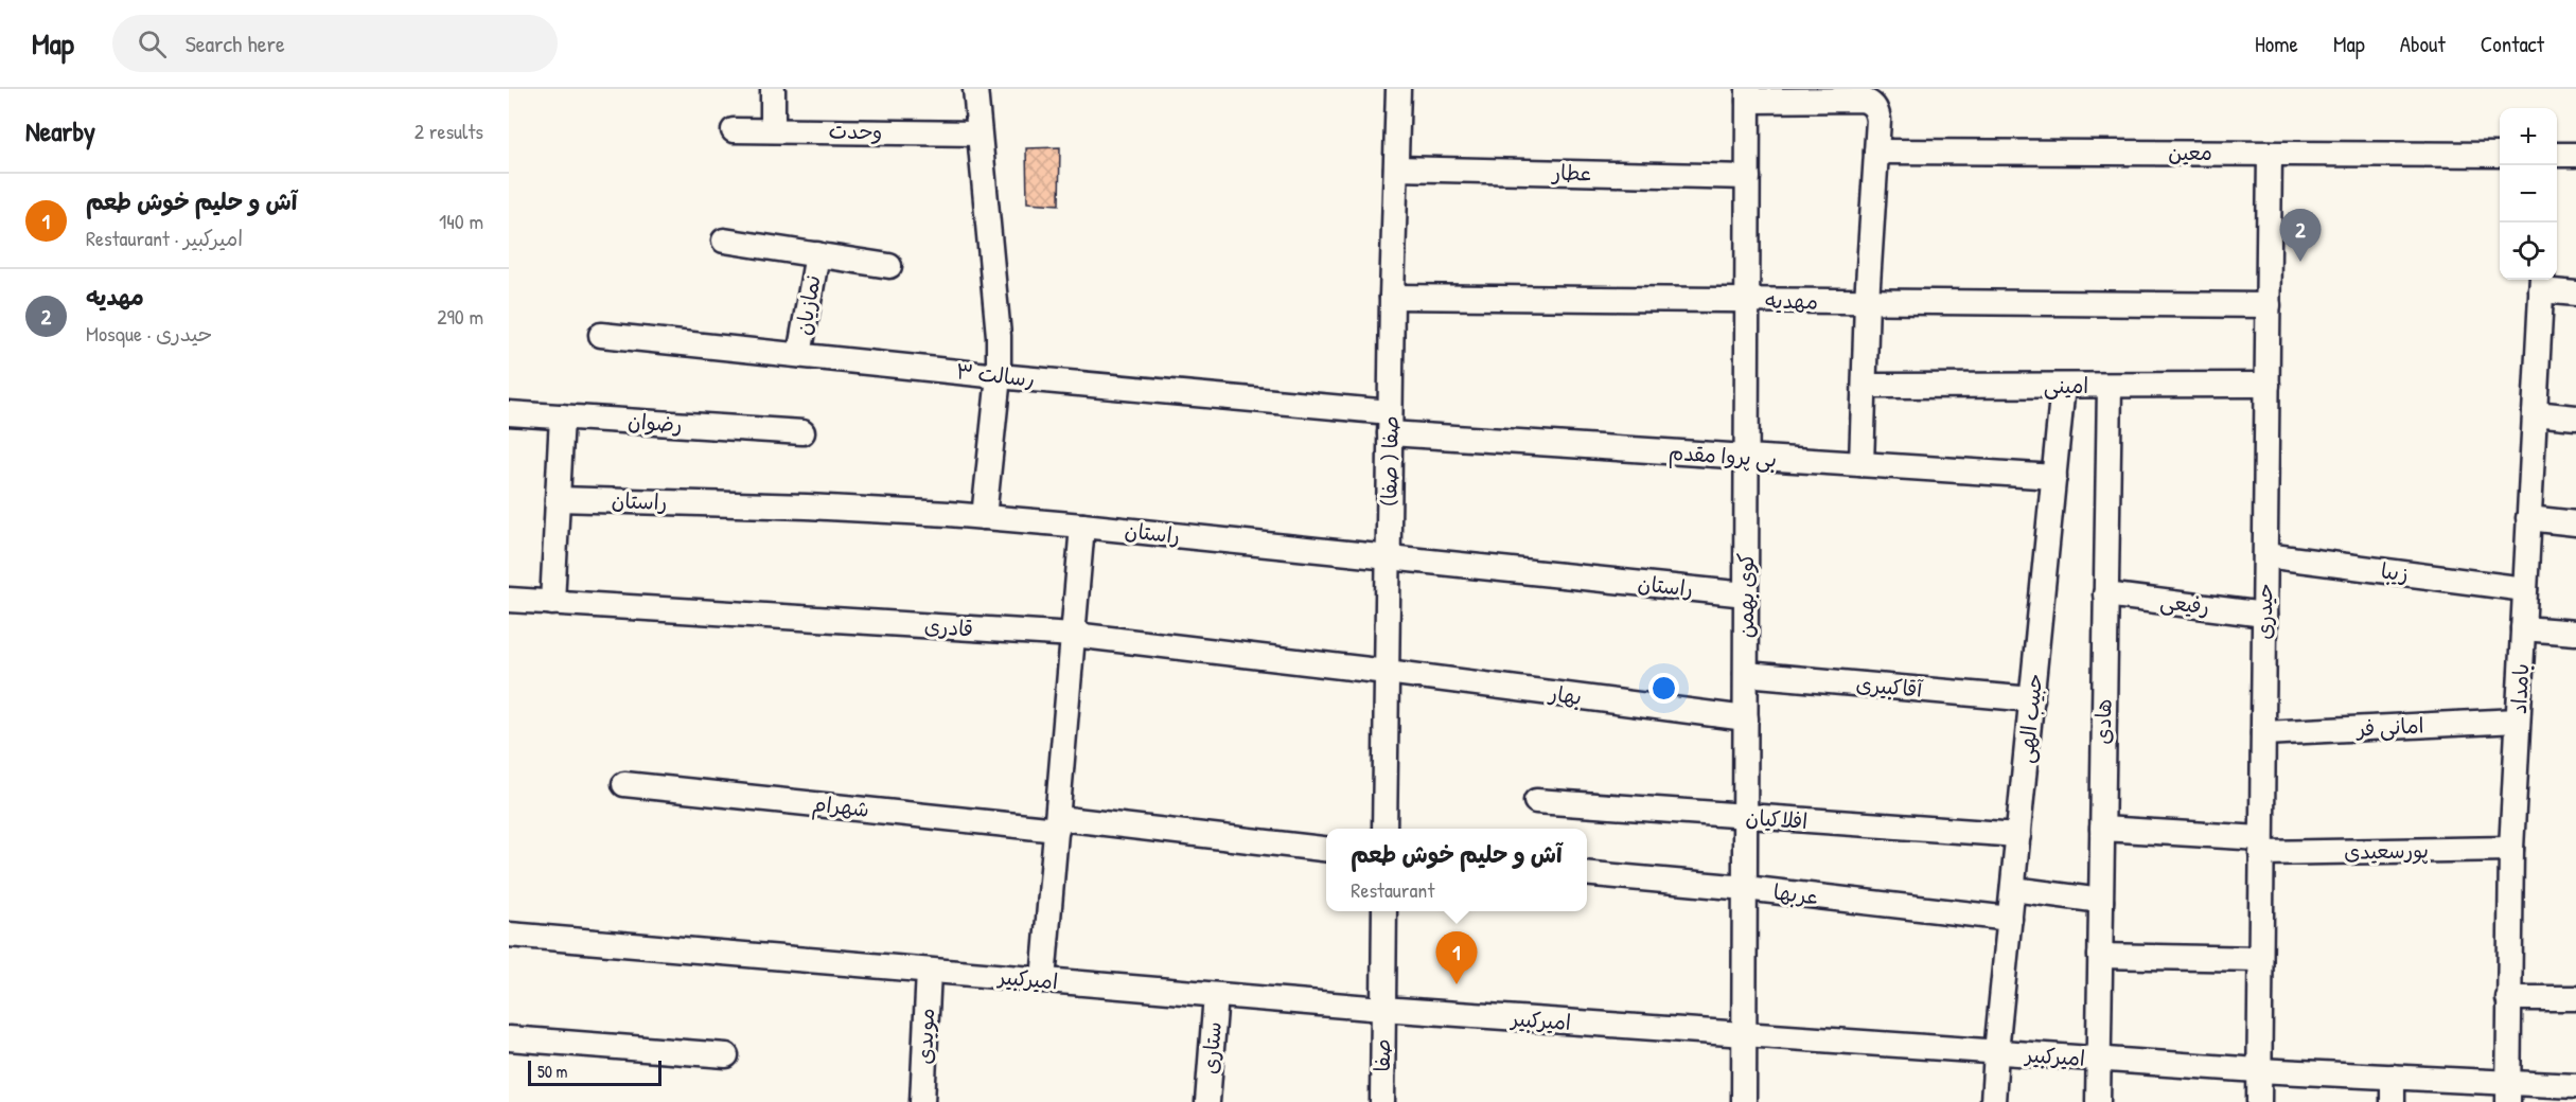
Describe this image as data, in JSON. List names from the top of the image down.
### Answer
{
  "streets": {
    "street": [
      "وحدت",
      "معین",
      "عطار",
      "مهدیه",
      "نمازیان",
      "رسالت ۳",
      "امینی",
      "رضوان",
      "بی پروا مقدم",
      "صفا ( صفا)",
      "راستان",
      "زیبا",
      "کوی بهمن",
      "رفیعی",
      "حیدری",
      "قادری",
      "آقاکبیری",
      "بامداد",
      "بهار",
      "حبیب الهی",
      "هادی",
      "امانی فر",
      "شهرام",
      "افلاکیان",
      "پورسعیدی",
      "عربها",
      "امیرکبیر",
      "مویدی",
      "ستاری",
      "صفا"
    ]
  },
  "crossings": [
    ["معین", "حیدری"],
    ["عطار", "صفا ( صفا)"],
    ["عطار", "کوی بهمن"],
    ["مهدیه", "صفا ( صفا)"],
    ["مهدیه", "کوی بهمن"],
    ["مهدیه", "حیدری"],
    ["نمازیان", "رسالت ۳"],
    ["رسالت ۳", "بی پروا مقدم"],
    ["رسالت ۳", "صفا ( صفا)"],
    ["امینی", "حیدری"],
    ["امینی", "حبیب الهی"],
    ["امینی", "هادی"],
    ["بی پروا مقدم", "صفا ( صفا)"],
    ["بی پروا مقدم", "کوی بهمن"],
    ["بی پروا مقدم", "حبیب الهی"],
    ["صفا ( صفا)", "راستان"],
    ["صفا ( صفا)", "قادری"],
    ["صفا ( صفا)", "بهار"],
    ["راستان", "کوی بهمن"],
    ["زیبا", "حیدری"],
    ["زیبا", "بامداد"],
    ["کوی بهمن", "آقاکبیری"],
    ["کوی بهمن", "بهار"],
    ["کوی بهمن", "افلاکیان"],
    ["کوی بهمن", "عربها"],
    ["کوی بهمن", "امیرکبیر"],
    ["رفیعی", "حیدری"],
    ["رفیعی", "هادی"],
    ["حیدری", "امانی فر"],
    ["حیدری", "پورسعیدی"],
    ["حیدری", "امیرکبیر"],
    ["قادری", "بهار"],
    ["آقاکبیری", "حبیب الهی"],
    ["بامداد", "امانی فر"],
    ["بامداد", "پورسعیدی"],
    ["بامداد", "امیرکبیر"],
    ["حبیب الهی", "افلاکیان"],
    ["حبیب الهی", "عربها"],
    ["حبیب الهی", "امیرکبیر"],
    ["هادی", "پورسعیدی"],
    ["هادی", "امیرکبیر"],
    ["امیرکبیر", "مویدی"],
    ["امیرکبیر", "ستاری"],
    ["امیرکبیر", "صفا"]
  ],
  "scale_bar": "50 m",
  "page": {
    "header": "Map",
    "search": "Search here",
    "nav": [
      "Home",
      "Map",
      "About",
      "Contact"
    ],
    "heading": ["Nearby", "2 results"],
    "map_buttons": ["+", "−"],
    "list": [
      {
        "mark": "1",
        "name": "آش و حلیم خوش طعم",
        "note": "Restaurant · امیرکبیر",
        "value": "140 m"
      },
      {
        "mark": "2",
        "name": "مهدیه",
        "note": "Mosque · حیدری",
        "value": "290 m"
      }
    ],
    "pins": ["2", "1"],
    "popup": ["آش و حلیم خوش طعم", "Restaurant"],
    "scale": "50 m"
  }
}
